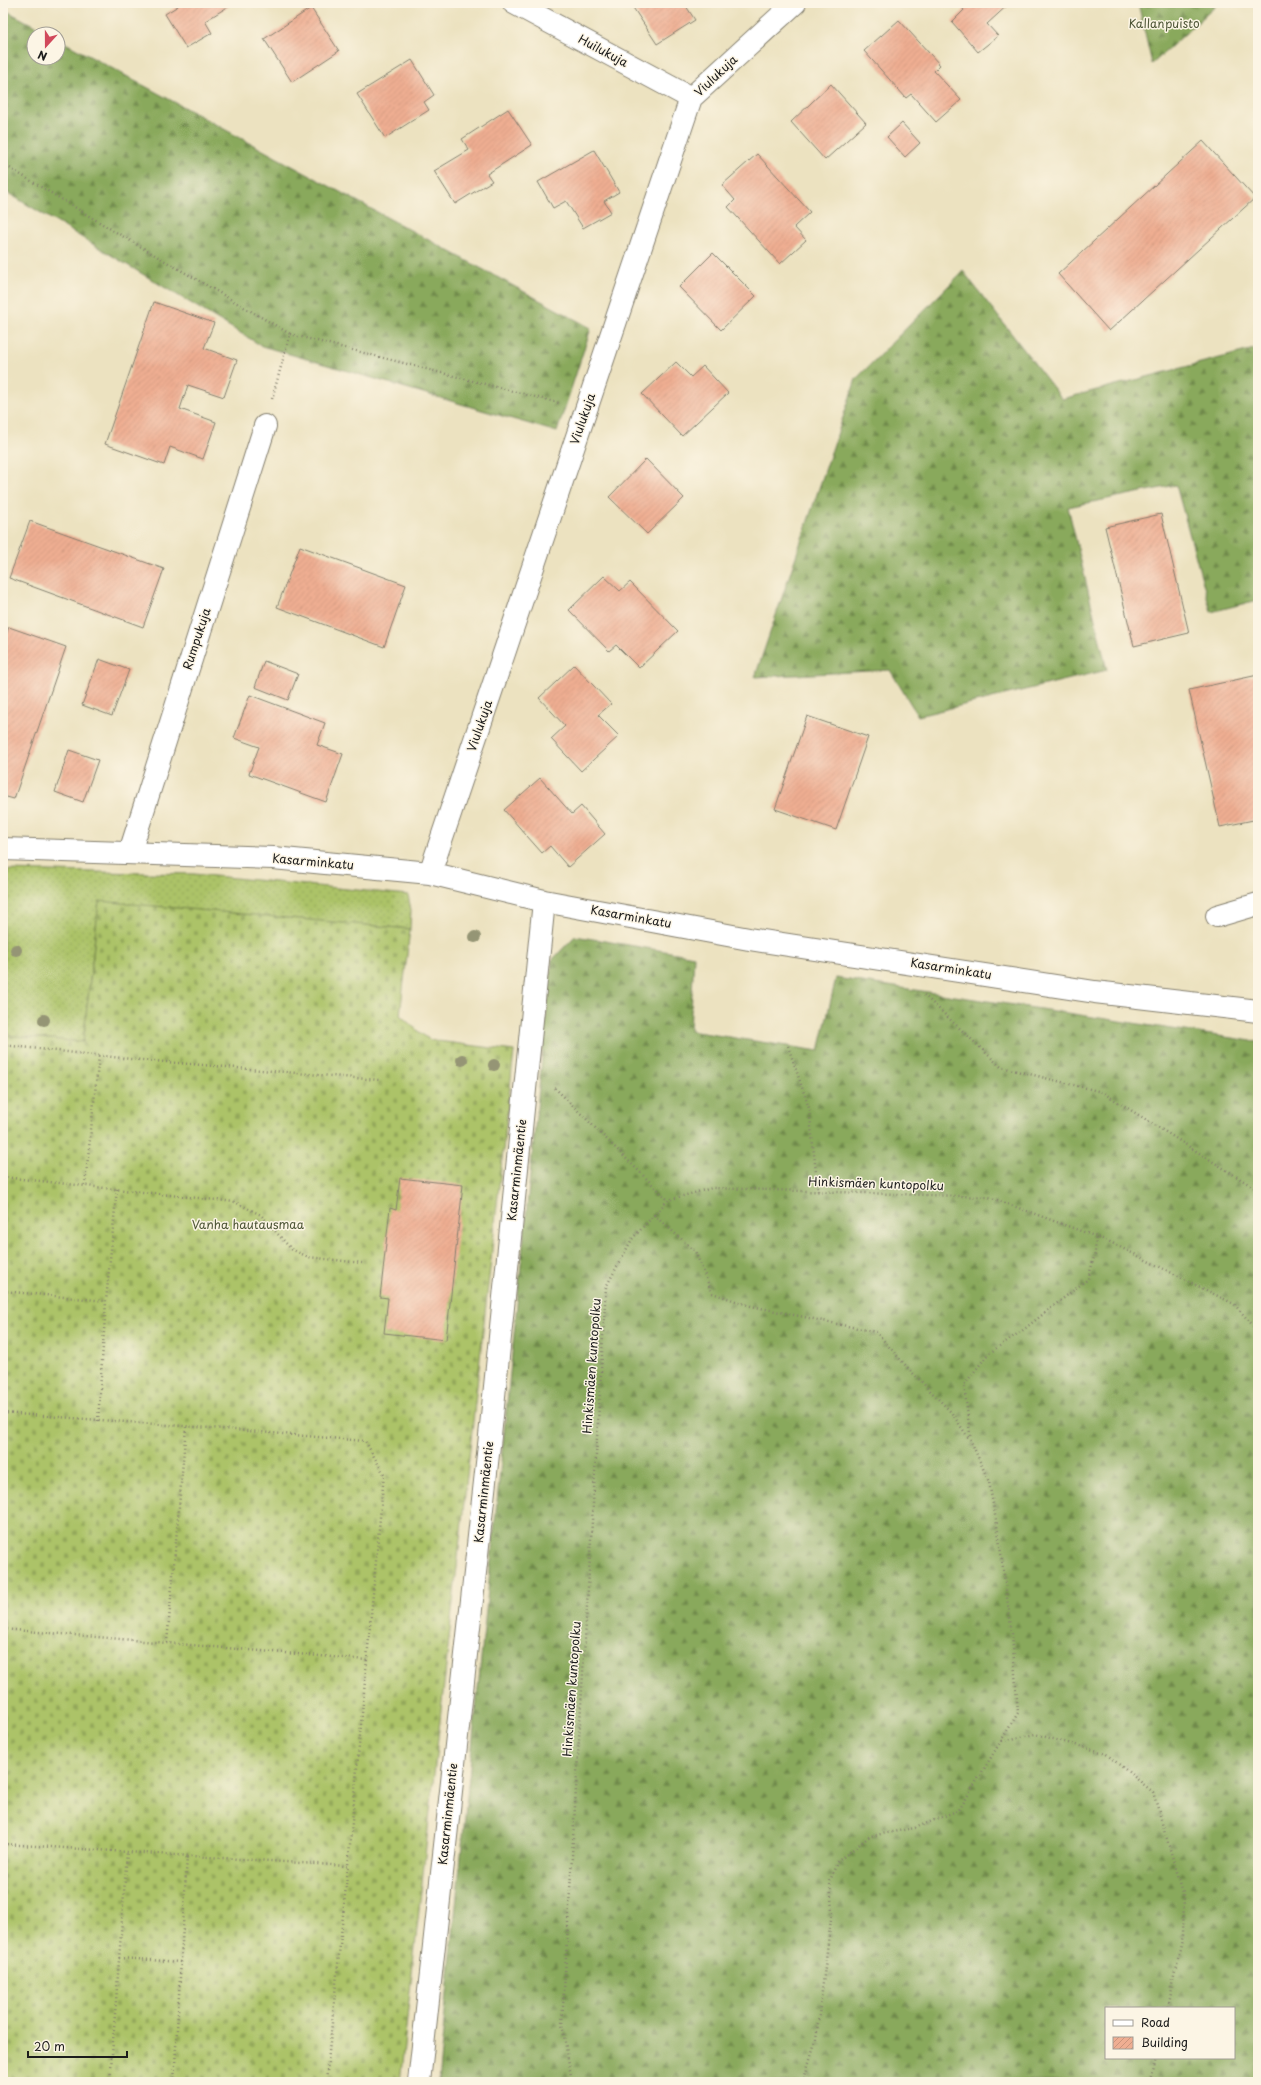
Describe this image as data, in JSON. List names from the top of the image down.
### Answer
{
  "streets": {
    "street": [
      "Huilukuja",
      "Viulukuja",
      "Rumpukuja",
      "Kasarminkatu",
      "Kasarminmäentie"
    ],
    "path": ["Hinkismäen kuntopolku"]
  },
  "crossings": [
    ["Huilukuja", "Viulukuja"],
    ["Viulukuja", "Kasarminkatu"],
    ["Rumpukuja", "Kasarminkatu"],
    ["Kasarminkatu", "Kasarminmäentie"]
  ],
  "parks": ["Kallanpuisto", "Vanha hautausmaa"],
  "legend": ["Road", "Building"],
  "scale_bar": "20 m",
  "north": "bottom"
}
